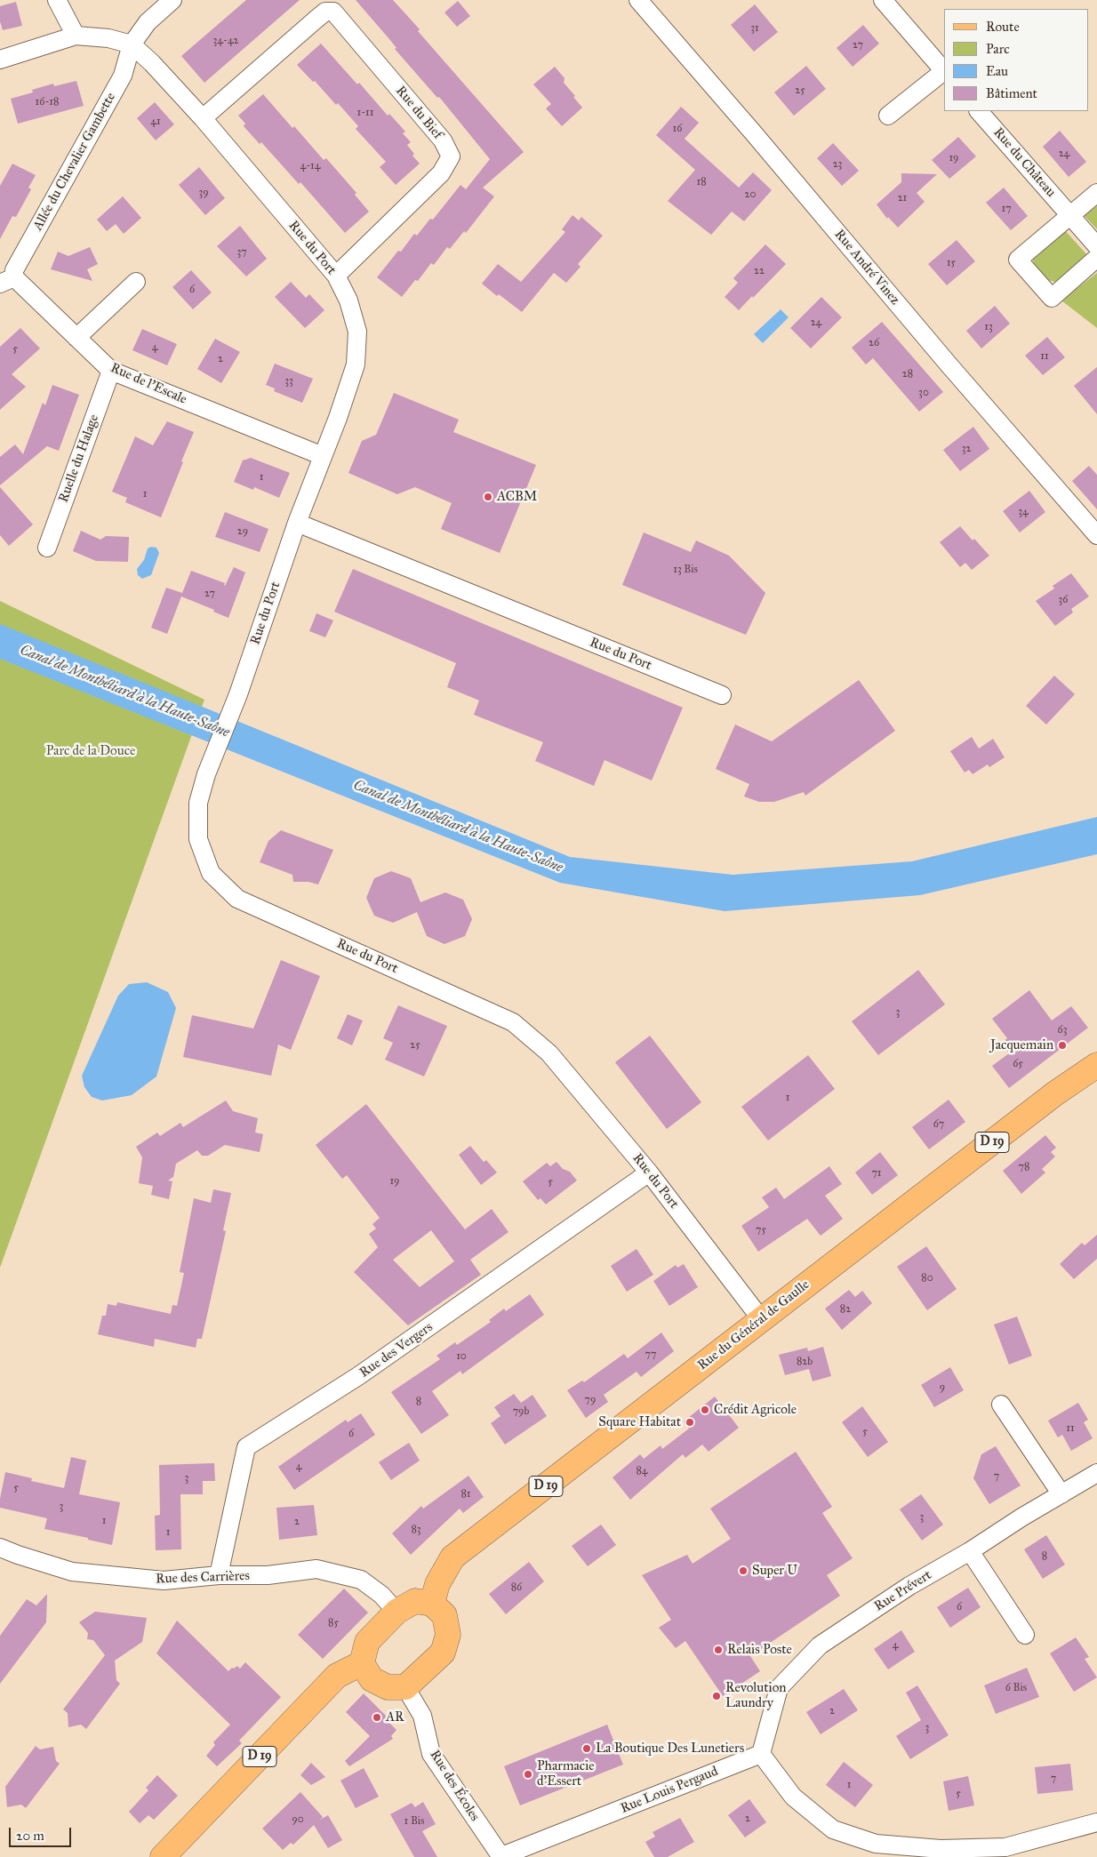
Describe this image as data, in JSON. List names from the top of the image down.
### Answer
{
  "streets": {
    "main road": ["D 19", "Rue du Général de Gaulle"],
    "street": [
      "Rue du Bief",
      "Allée du Chevalier Gambette",
      "Rue du Château",
      "Rue du Port",
      "Rue André Vinez",
      "Rue de l'Escale",
      "Ruelle du Halage",
      "Rue des Vergers",
      "Rue des Carrières",
      "Rue Prévert",
      "Rue des Écoles",
      "Rue Louis Pergaud"
    ]
  },
  "crossings": [
    ["Rue du Bief", "Rue du Port"],
    ["Allée du Chevalier Gambette", "Rue du Port"],
    ["Allée du Chevalier Gambette", "Rue de l'Escale"],
    ["Rue du Port", "Rue de l'Escale"],
    ["Rue du Port", "Rue du Général de Gaulle"],
    ["Rue du Port", "Rue des Vergers"],
    ["Rue de l'Escale", "Ruelle du Halage"],
    ["D 19", "Rue du Général de Gaulle"],
    ["D 19", "Rue des Carrières"],
    ["D 19", "Rue des Écoles"],
    ["Rue du Général de Gaulle", "Rue des Carrières"],
    ["Rue du Général de Gaulle", "Rue des Écoles"],
    ["Rue des Vergers", "Rue des Carrières"],
    ["Rue des Carrières", "Rue des Écoles"],
    ["Rue Prévert", "Rue Louis Pergaud"],
    ["Rue des Écoles", "Rue Louis Pergaud"]
  ],
  "water": ["Canal de Montbéliard à la Haute-Saône"],
  "parks": ["Parc de la Douce"],
  "places": [
    "ACBM",
    "Jacquemain",
    "Crédit Agricole",
    "Square Habitat",
    "Super U",
    "Relais Poste",
    "Revolution Laundry",
    "AR",
    "La Boutique Des Lunetiers",
    "Pharmacie d'Essert"
  ],
  "house_numbers": [
    "31",
    "34-42",
    "27",
    "25",
    "16-18",
    "1-11",
    "41",
    "16",
    "24",
    "19",
    "23",
    "4-14",
    "18",
    "39",
    "20",
    "21",
    "17",
    "37",
    "15",
    "22",
    "6",
    "24",
    "13",
    "26",
    "4",
    "5",
    "11",
    "2",
    "28",
    "33",
    "30",
    "32",
    "1",
    "1",
    "34",
    "29",
    "13 Bis",
    "27",
    "36",
    "3",
    "63",
    "25",
    "65",
    "1",
    "67",
    "78",
    "71",
    "19",
    "5",
    "75",
    "80",
    "82",
    "77",
    "10",
    "82b",
    "9",
    "79",
    "8",
    "79b",
    "11",
    "5",
    "6",
    "4",
    "84",
    "7",
    "3",
    "5",
    "81",
    "3",
    "3",
    "1",
    "2",
    "83",
    "1",
    "8",
    "86",
    "6",
    "85",
    "4",
    "6 Bis",
    "2",
    "3",
    "7",
    "1",
    "5",
    "2",
    "90",
    "1 Bis"
  ],
  "legend": [
    "Route",
    "Parc",
    "Eau",
    "Bâtiment"
  ],
  "scale_bar": "20 m"
}
